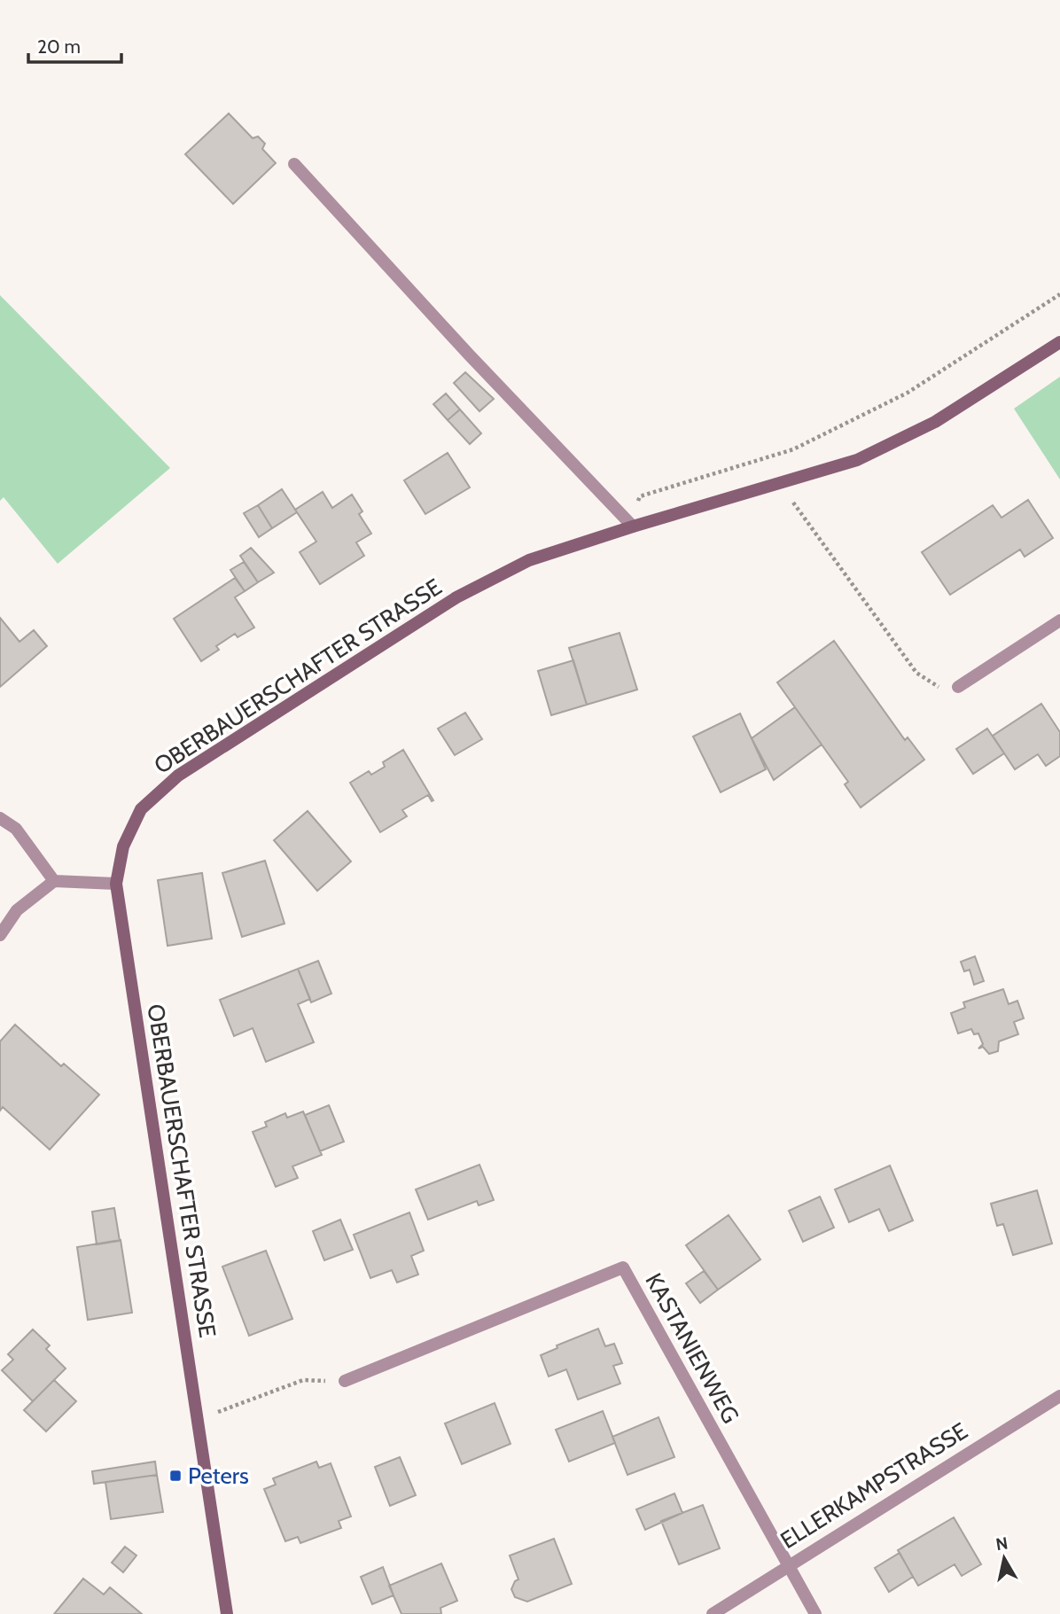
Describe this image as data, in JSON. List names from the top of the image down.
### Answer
{
  "streets": {
    "main road": ["OBERBAUERSCHAFTER STRASSE"],
    "street": ["KASTANIENWEG", "ELLERKAMPSTRASSE"]
  },
  "crossings": [
    ["KASTANIENWEG", "ELLERKAMPSTRASSE"]
  ],
  "places": {
    "transit": ["Peters"]
  },
  "scale_bar": "20 m",
  "north": "top"
}
